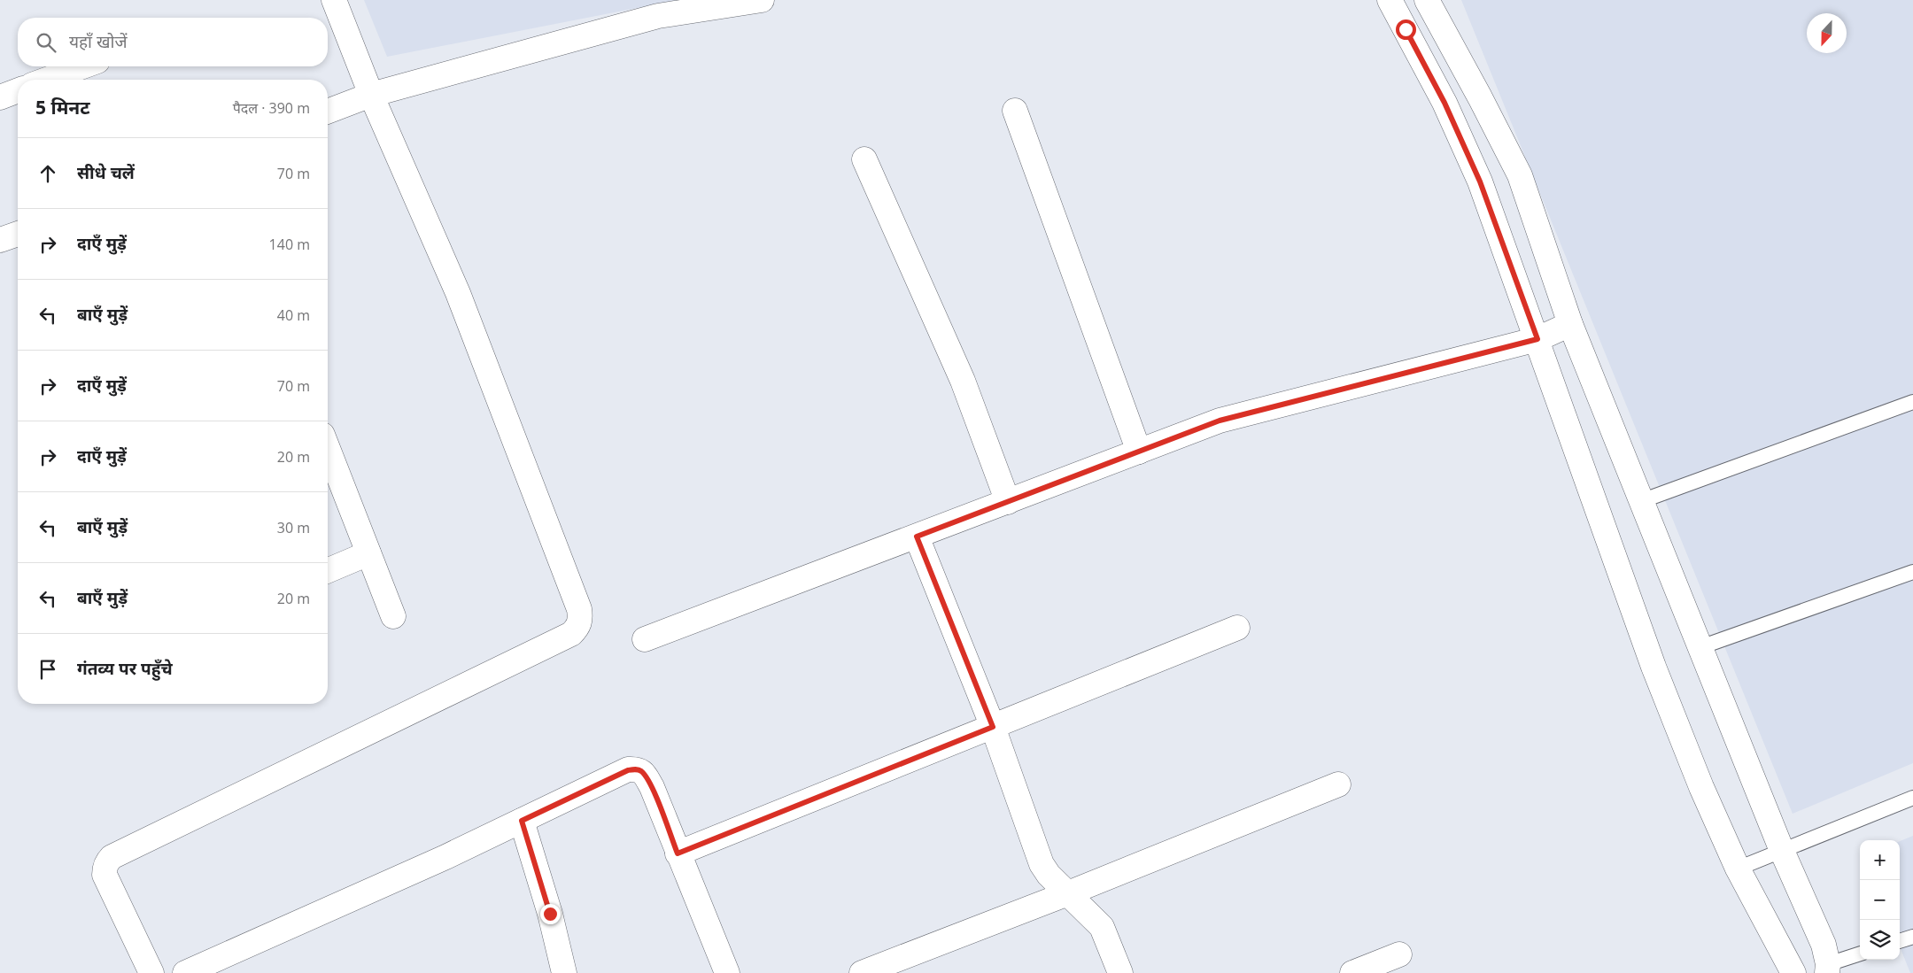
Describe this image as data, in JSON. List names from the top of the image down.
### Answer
{
  "north": "bottom",
  "page": {
    "search": "यहाँ खोजें",
    "heading": ["5 मिनट", "पैदल · 390 m"],
    "list": [
      ["सीधे चलें", "70 m"],
      ["दाएँ मुड़ें", "140 m"],
      ["बाएँ मुड़ें", "40 m"],
      ["दाएँ मुड़ें", "70 m"],
      ["दाएँ मुड़ें", "20 m"],
      ["बाएँ मुड़ें", "30 m"],
      ["बाएँ मुड़ें", "20 m"],
      "गंतव्य पर पहुँचे"
    ],
    "map_buttons": ["+", "−"]
  }
}
